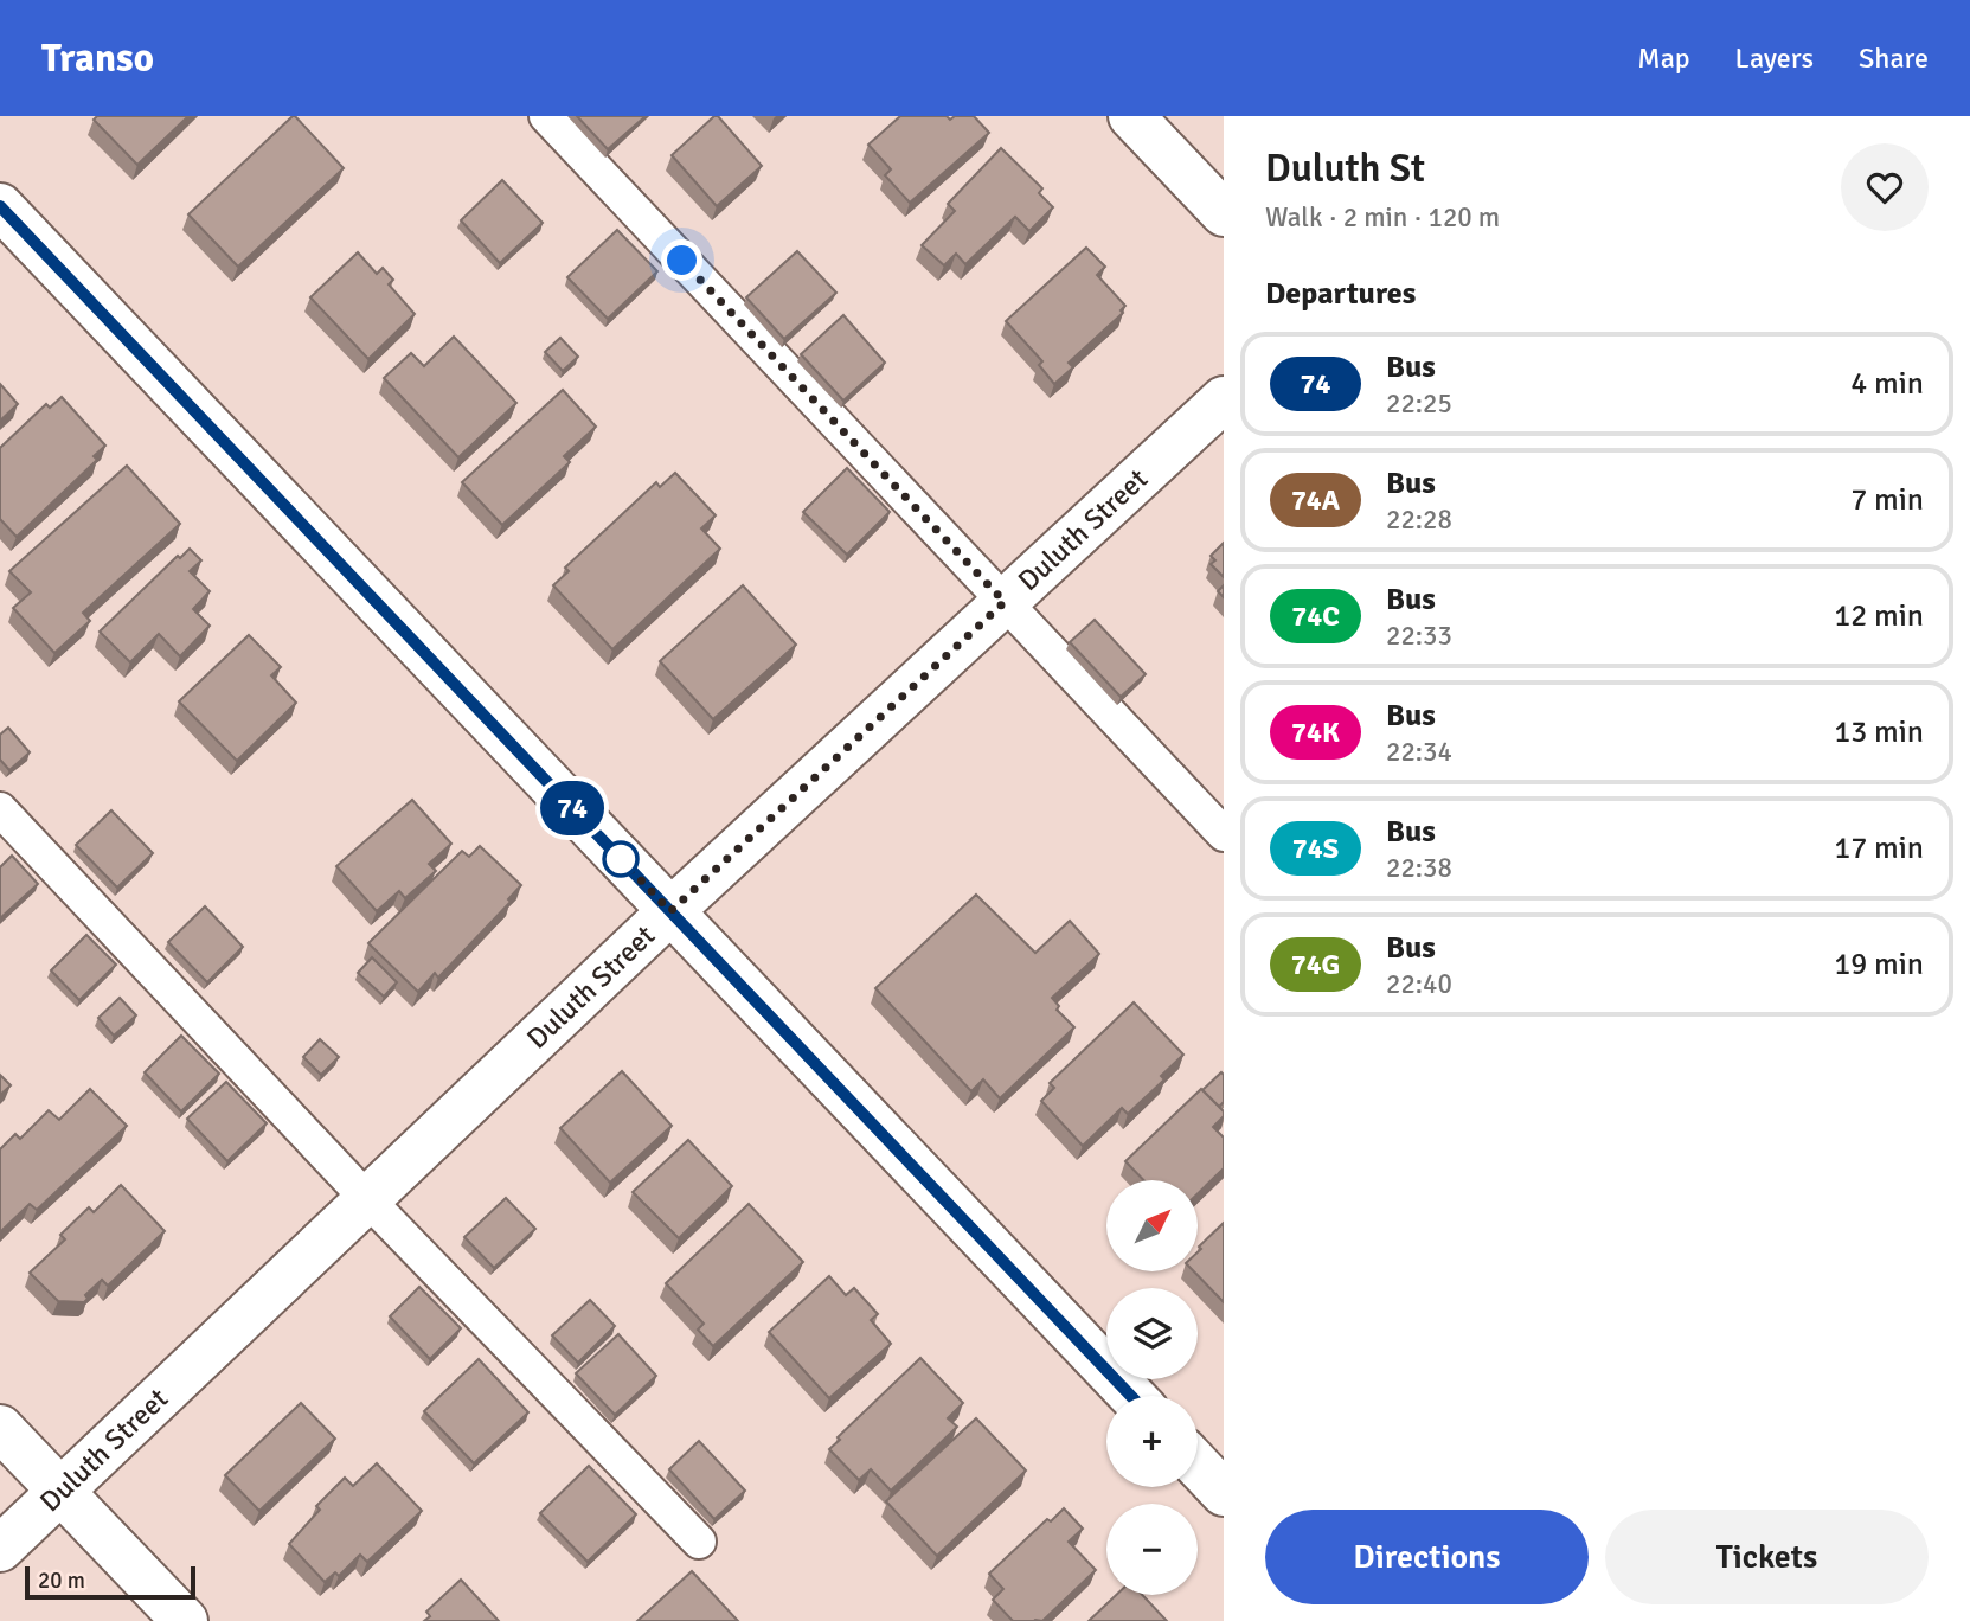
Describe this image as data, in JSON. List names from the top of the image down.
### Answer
{
  "streets": {
    "street": ["Duluth Street"]
  },
  "lines": ["bus line 74"],
  "scale_bar": "20 m",
  "north": "top right",
  "page": {
    "header": "Transo",
    "nav": ["Map", "Layers", "Share"],
    "on_map": "74",
    "heading": [
      ["Duluth St", "Walk · 2 min · 120 m"],
      "Departures"
    ],
    "list": [
      {
        "mark": "74",
        "name": "Bus",
        "note": "22:25",
        "value": "4 min"
      },
      {
        "mark": "74A",
        "name": "Bus",
        "note": "22:28",
        "value": "7 min"
      },
      {
        "mark": "74C",
        "name": "Bus",
        "note": "22:33",
        "value": "12 min"
      },
      {
        "mark": "74K",
        "name": "Bus",
        "note": "22:34",
        "value": "13 min"
      },
      {
        "mark": "74S",
        "name": "Bus",
        "note": "22:38",
        "value": "17 min"
      },
      {
        "mark": "74G",
        "name": "Bus",
        "note": "22:40",
        "value": "19 min"
      }
    ],
    "map_buttons": ["+", "−"],
    "buttons": ["Directions", "Tickets"],
    "scale": "20 m"
  }
}
